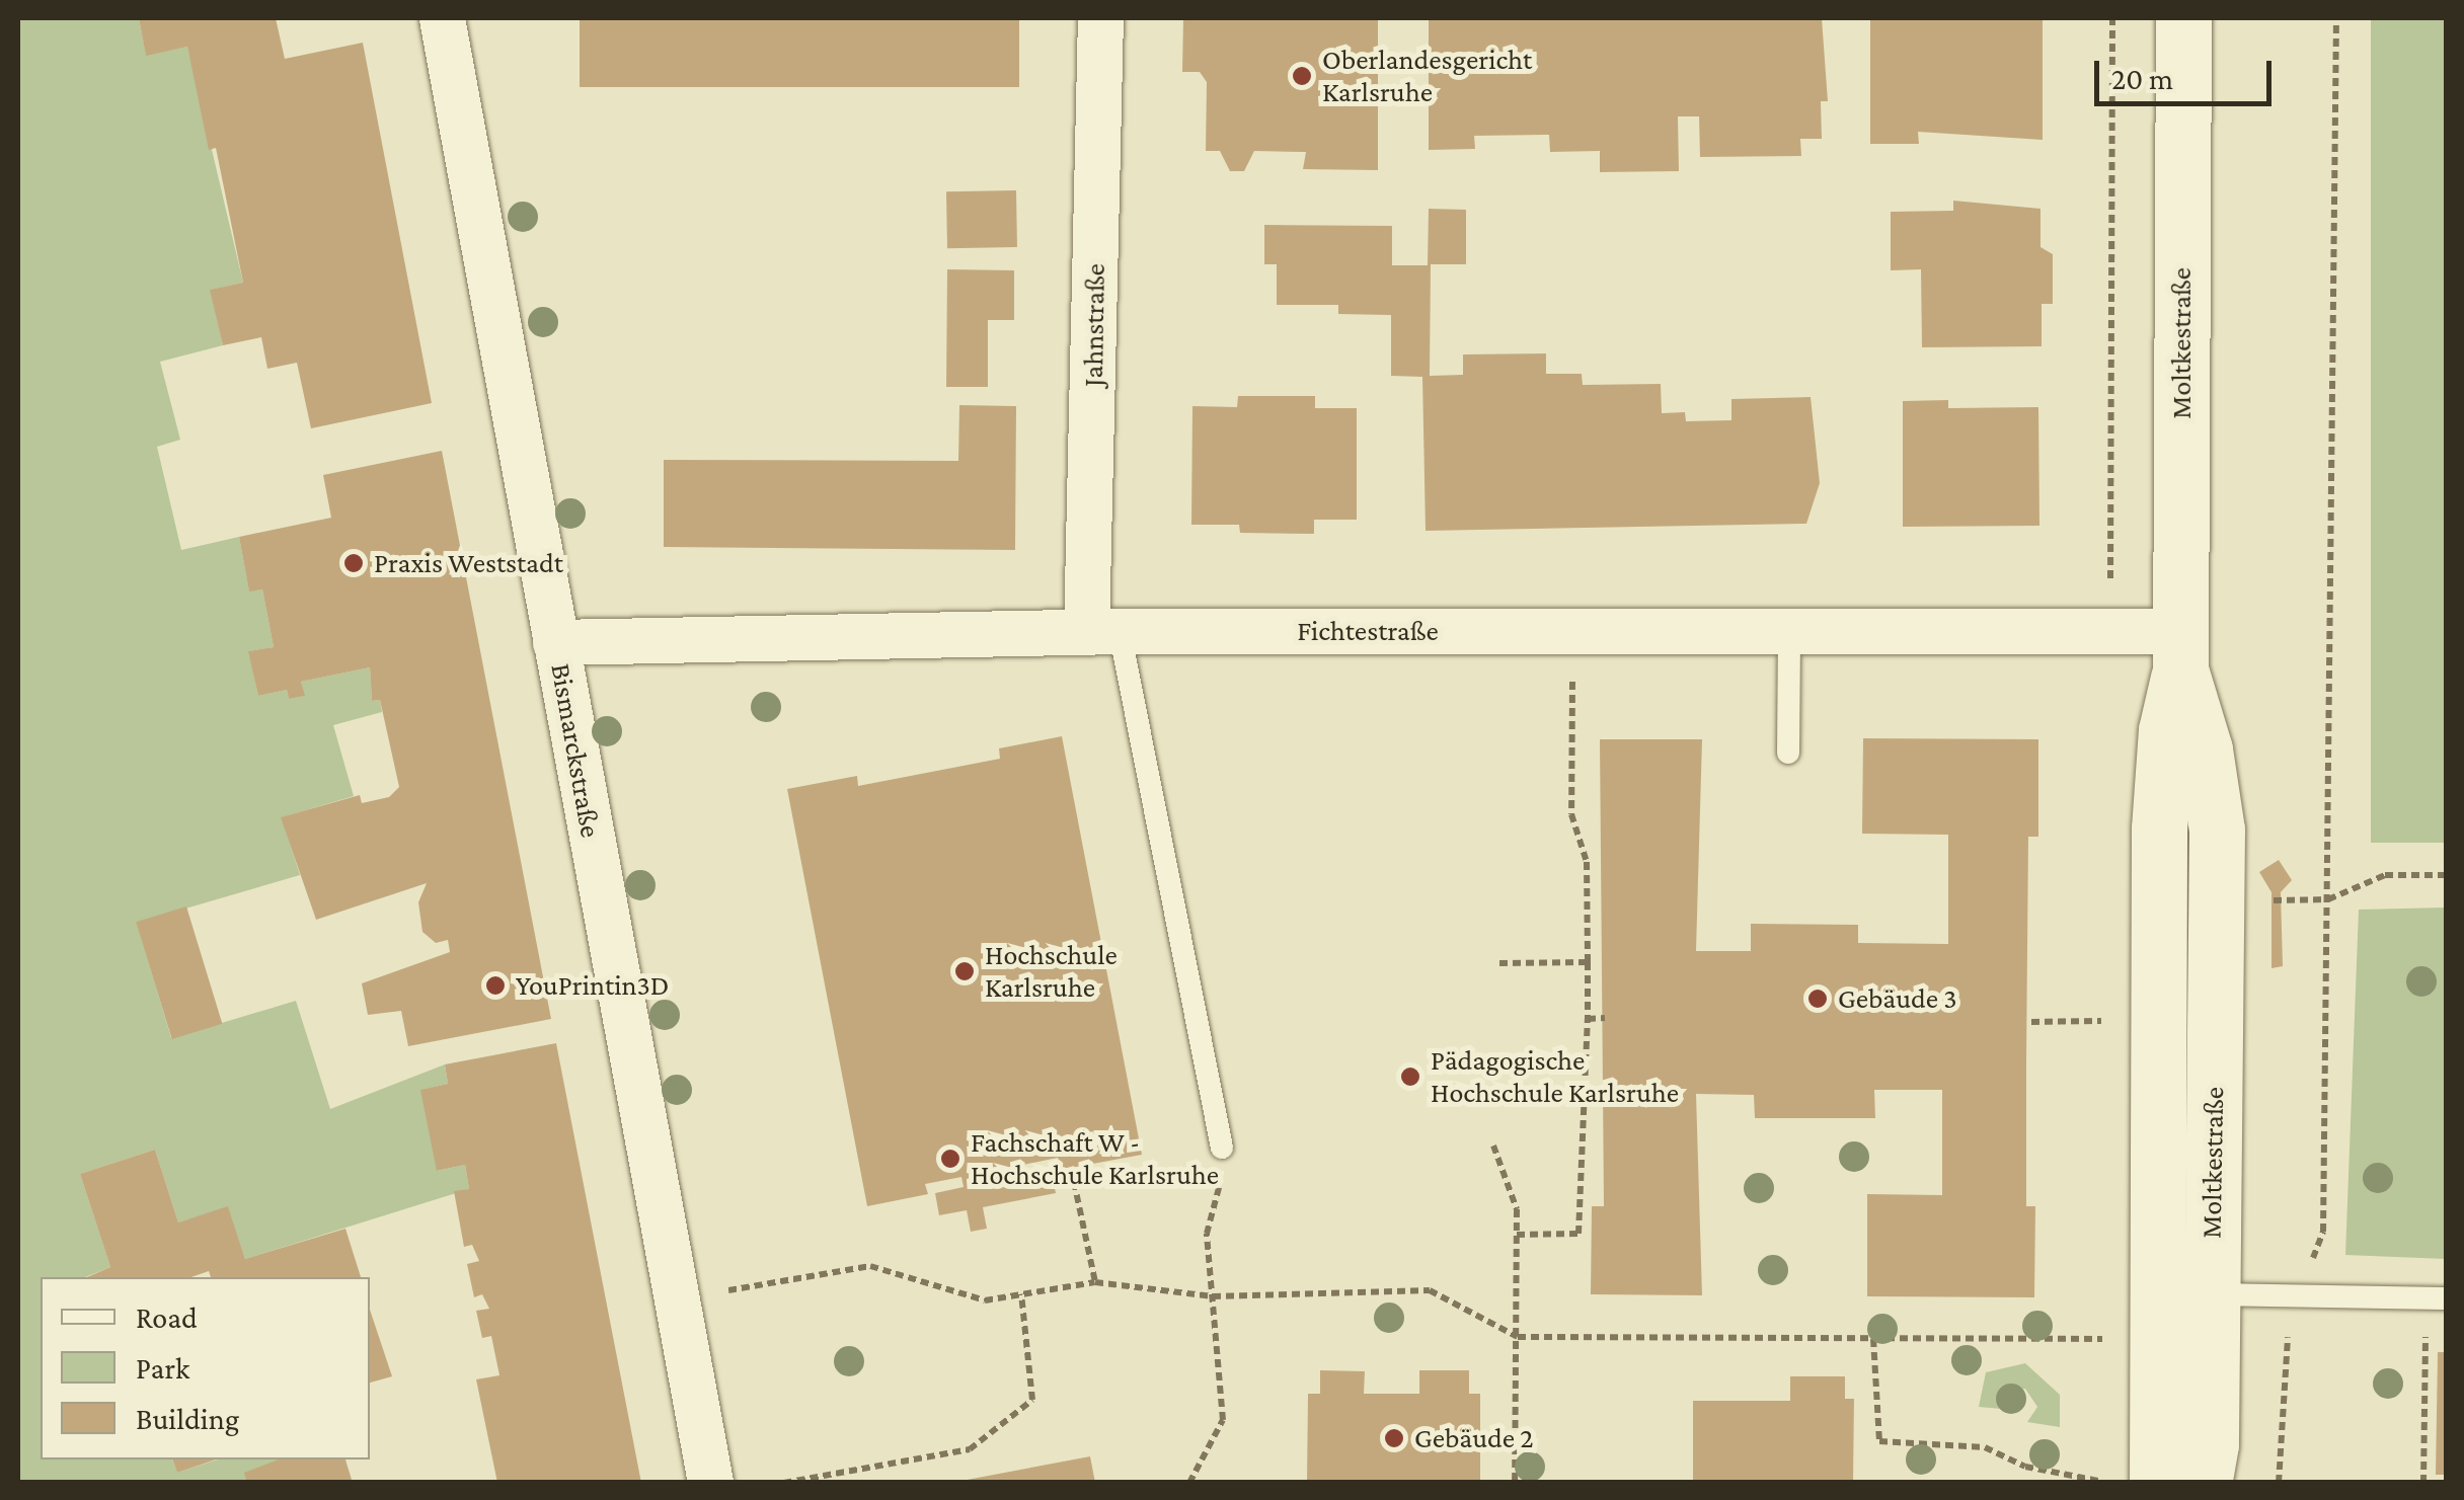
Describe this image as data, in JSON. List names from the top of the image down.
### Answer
{
  "streets": {
    "main road": ["Moltkestraße"],
    "street": ["Jahnstraße", "Fichtestraße", "Bismarckstraße"]
  },
  "crossings": [
    ["Jahnstraße", "Fichtestraße"],
    ["Moltkestraße", "Fichtestraße"],
    ["Fichtestraße", "Bismarckstraße"]
  ],
  "places": [
    "Oberlandesgericht Karlsruhe",
    "Praxis Weststadt",
    "Hochschule Karlsruhe",
    "YouPrintin3D",
    "Gebäude 3",
    "Pädagogische Hochschule Karlsruhe",
    "Fachschaft W - Hochschule Karlsruhe",
    "Gebäude 2"
  ],
  "legend": ["Road", "Park", "Building"],
  "scale_bar": "20 m"
}
